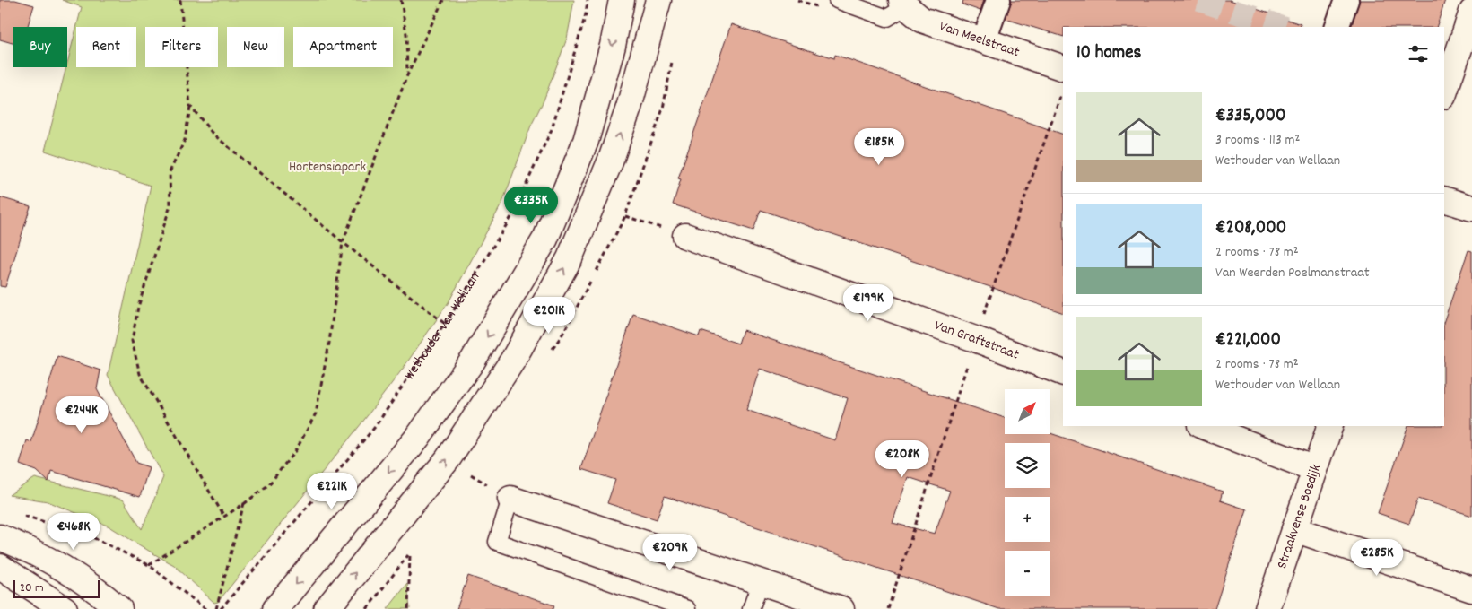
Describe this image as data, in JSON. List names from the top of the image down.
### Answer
{
  "streets": {
    "street": ["Van Meelstraat", "Van Graftstraat", "Straakvense Bosdijk"],
    "path": ["Wethouder van Wellaan"]
  },
  "parks": ["Hortensiapark"],
  "scale_bar": "20 m",
  "north": "top right",
  "page": {
    "chip": [
      "Buy",
      "Rent",
      "Filters",
      "New",
      "Apartment"
    ],
    "heading": "10 homes",
    "list": [
      {
        "name": "€335,000",
        "note": "3 rooms · 113 m² · Wethouder van Wellaan"
      },
      {
        "name": "€208,000",
        "note": "2 rooms · 78 m² · Van Weerden Poelmanstraat"
      },
      {
        "name": "€221,000",
        "note": "2 rooms · 78 m² · Wethouder van Wellaan"
      }
    ],
    "price": [
      "€185K",
      "€335K",
      "€199K",
      "€201K",
      "€244K",
      "€208K",
      "€221K",
      "€468K",
      "€209K",
      "€285K"
    ],
    "map_buttons": ["+", "−"],
    "scale": "20 m"
  }
}
